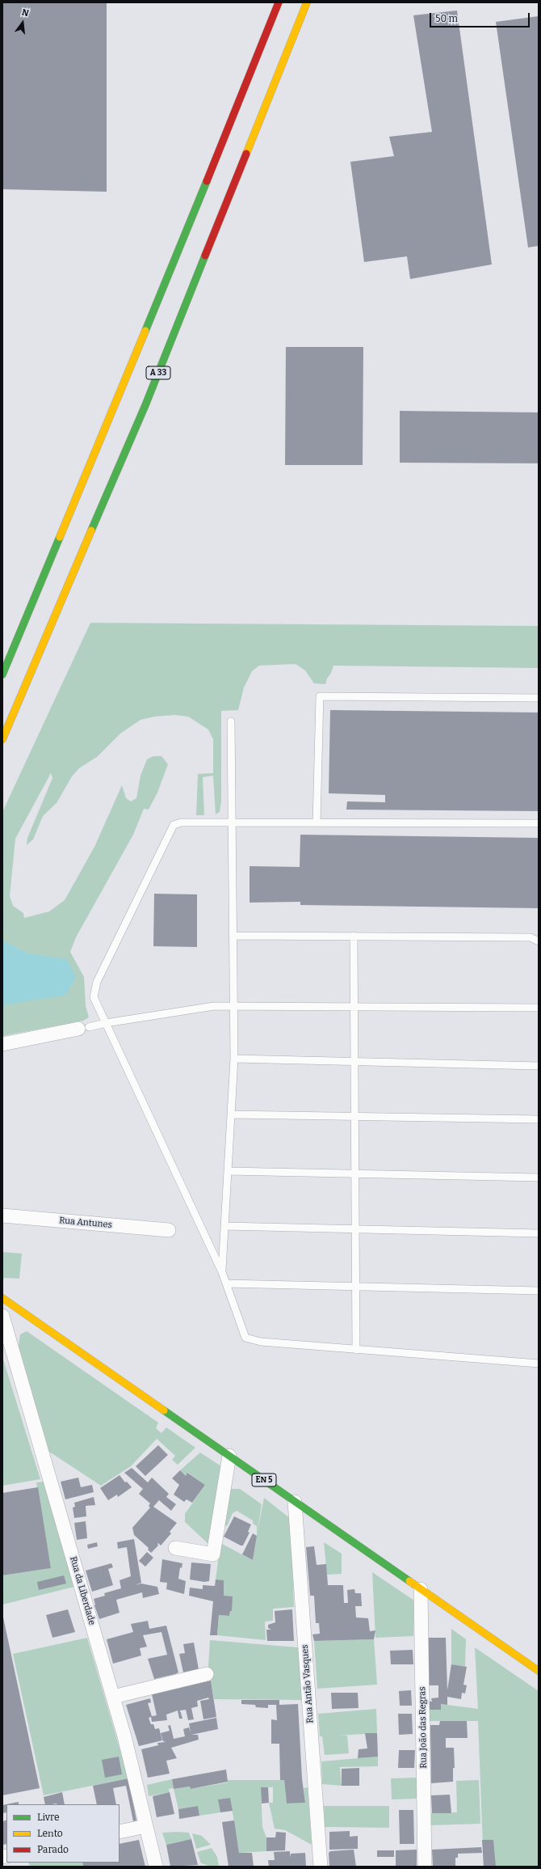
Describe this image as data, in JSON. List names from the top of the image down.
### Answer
{
  "streets": {
    "main road": ["A 33", "EN 5"],
    "street": [
      "Rua Antunes",
      "Rua da Liberdade",
      "Rua Antão Vasques",
      "Rua João das Regras"
    ]
  },
  "crossings": [
    ["EN 5", "Rua Antão Vasques"],
    ["EN 5", "Rua João das Regras"]
  ],
  "legend": ["Livre", "Lento", "Parado"],
  "scale_bar": "50 m",
  "north": "top"
}
